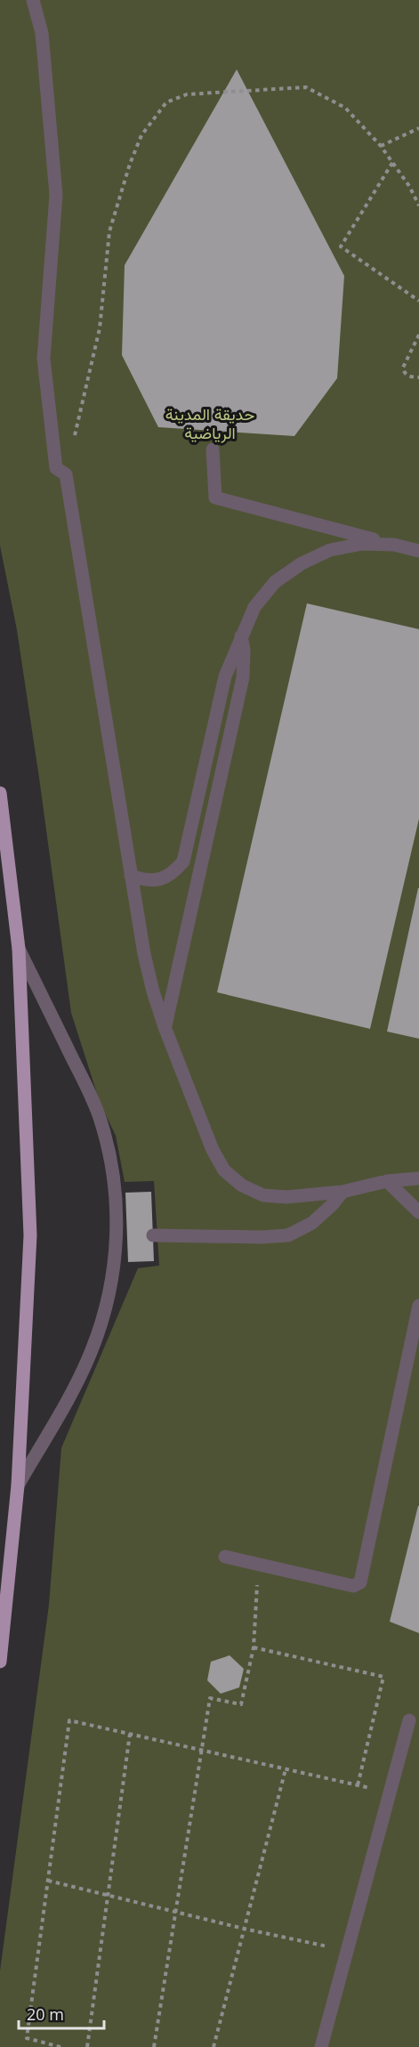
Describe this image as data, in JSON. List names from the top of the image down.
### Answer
{
  "parks": ["حديقة المدينة الرياضية"],
  "scale_bar": "20 m"
}
